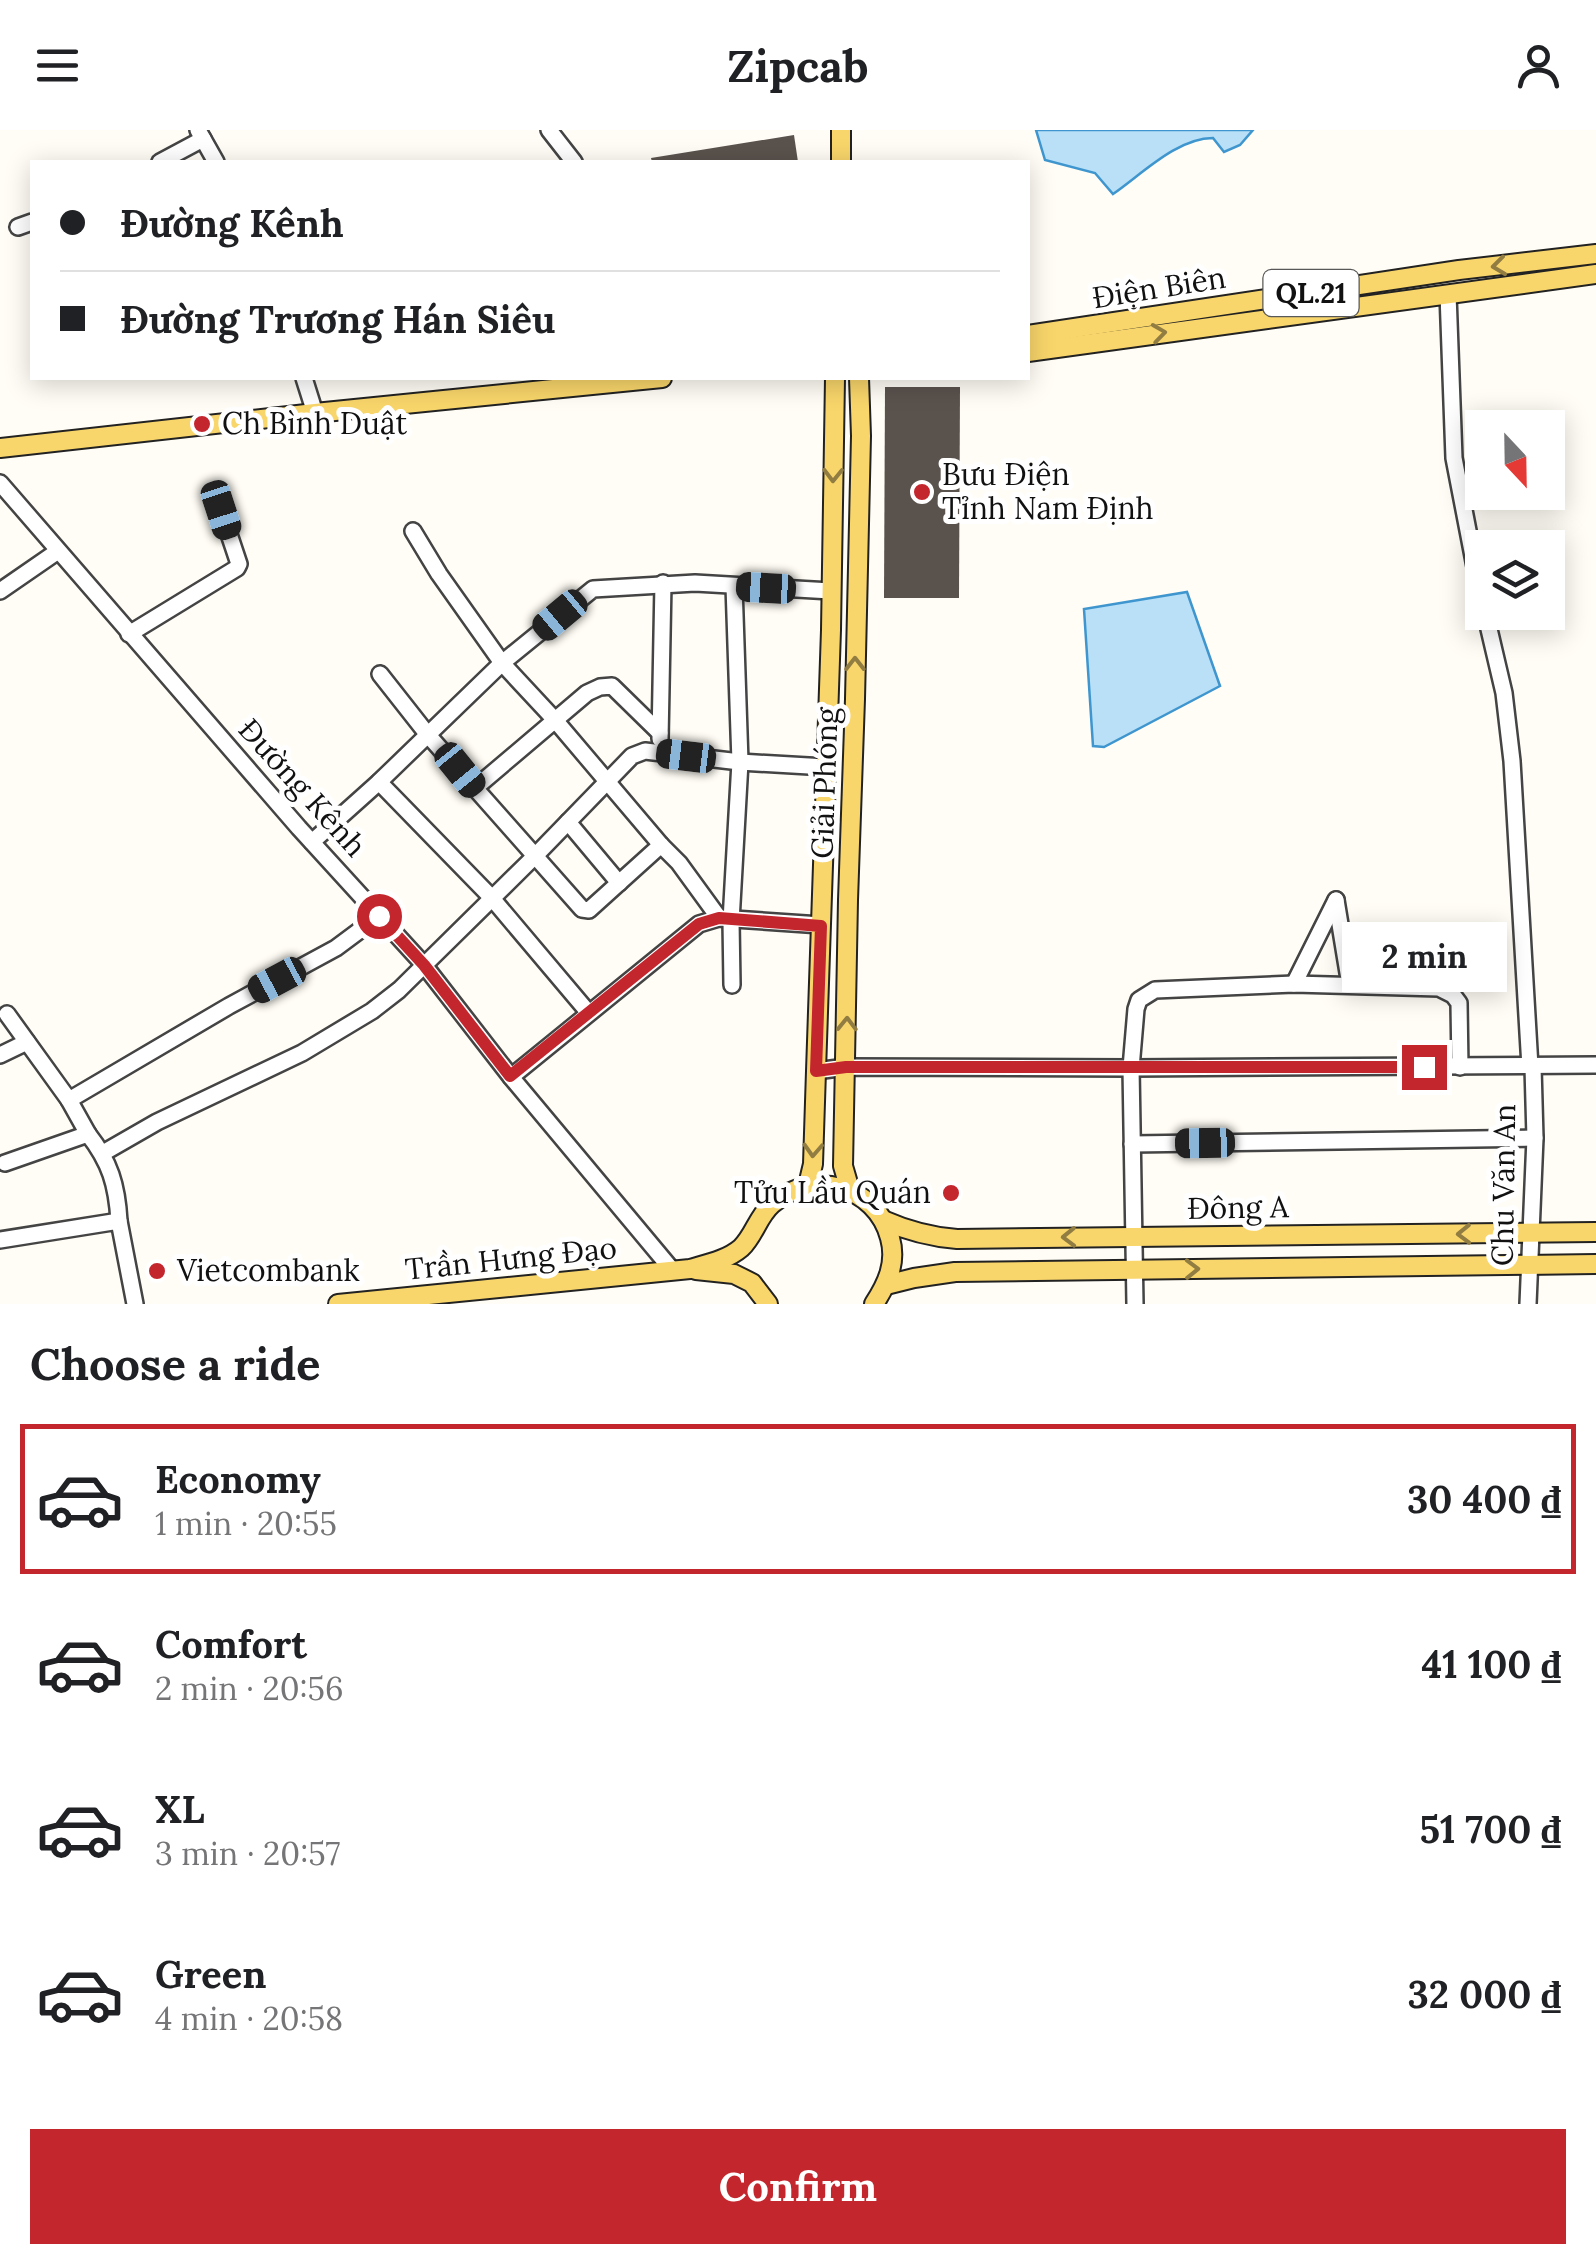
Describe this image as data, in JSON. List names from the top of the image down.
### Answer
{
  "streets": {
    "main road": [
      "Điện Biên",
      "QL.21",
      "Giải Phóng",
      "Đông A",
      "Trần Hưng Đạo"
    ],
    "street": ["Đường Kênh", "Chu Văn An"]
  },
  "crossings": [
    ["Đường Kênh", "Trần Hưng Đạo"],
    ["Chu Văn An", "Đông A"]
  ],
  "places": [
    "Ch Bình Duật",
    "Bưu Điện Tỉnh Nam Định",
    "Tửu Lầu Quán",
    "Vietcombank"
  ],
  "north": "bottom",
  "page": {
    "header": "Zipcab",
    "banner": ["Đường Kênh", "Đường Trương Hán Siêu"],
    "bubble": "2 min",
    "heading": "Choose a ride",
    "list": [
      {
        "name": "Economy",
        "note": "1 min · 20:55",
        "value": "30 400 ₫"
      },
      {
        "name": "Comfort",
        "note": "2 min · 20:56",
        "value": "41 100 ₫"
      },
      {
        "name": "XL",
        "note": "3 min · 20:57",
        "value": "51 700 ₫"
      },
      {
        "name": "Green",
        "note": "4 min · 20:58",
        "value": "32 000 ₫"
      }
    ],
    "buttons": "Confirm"
  }
}
